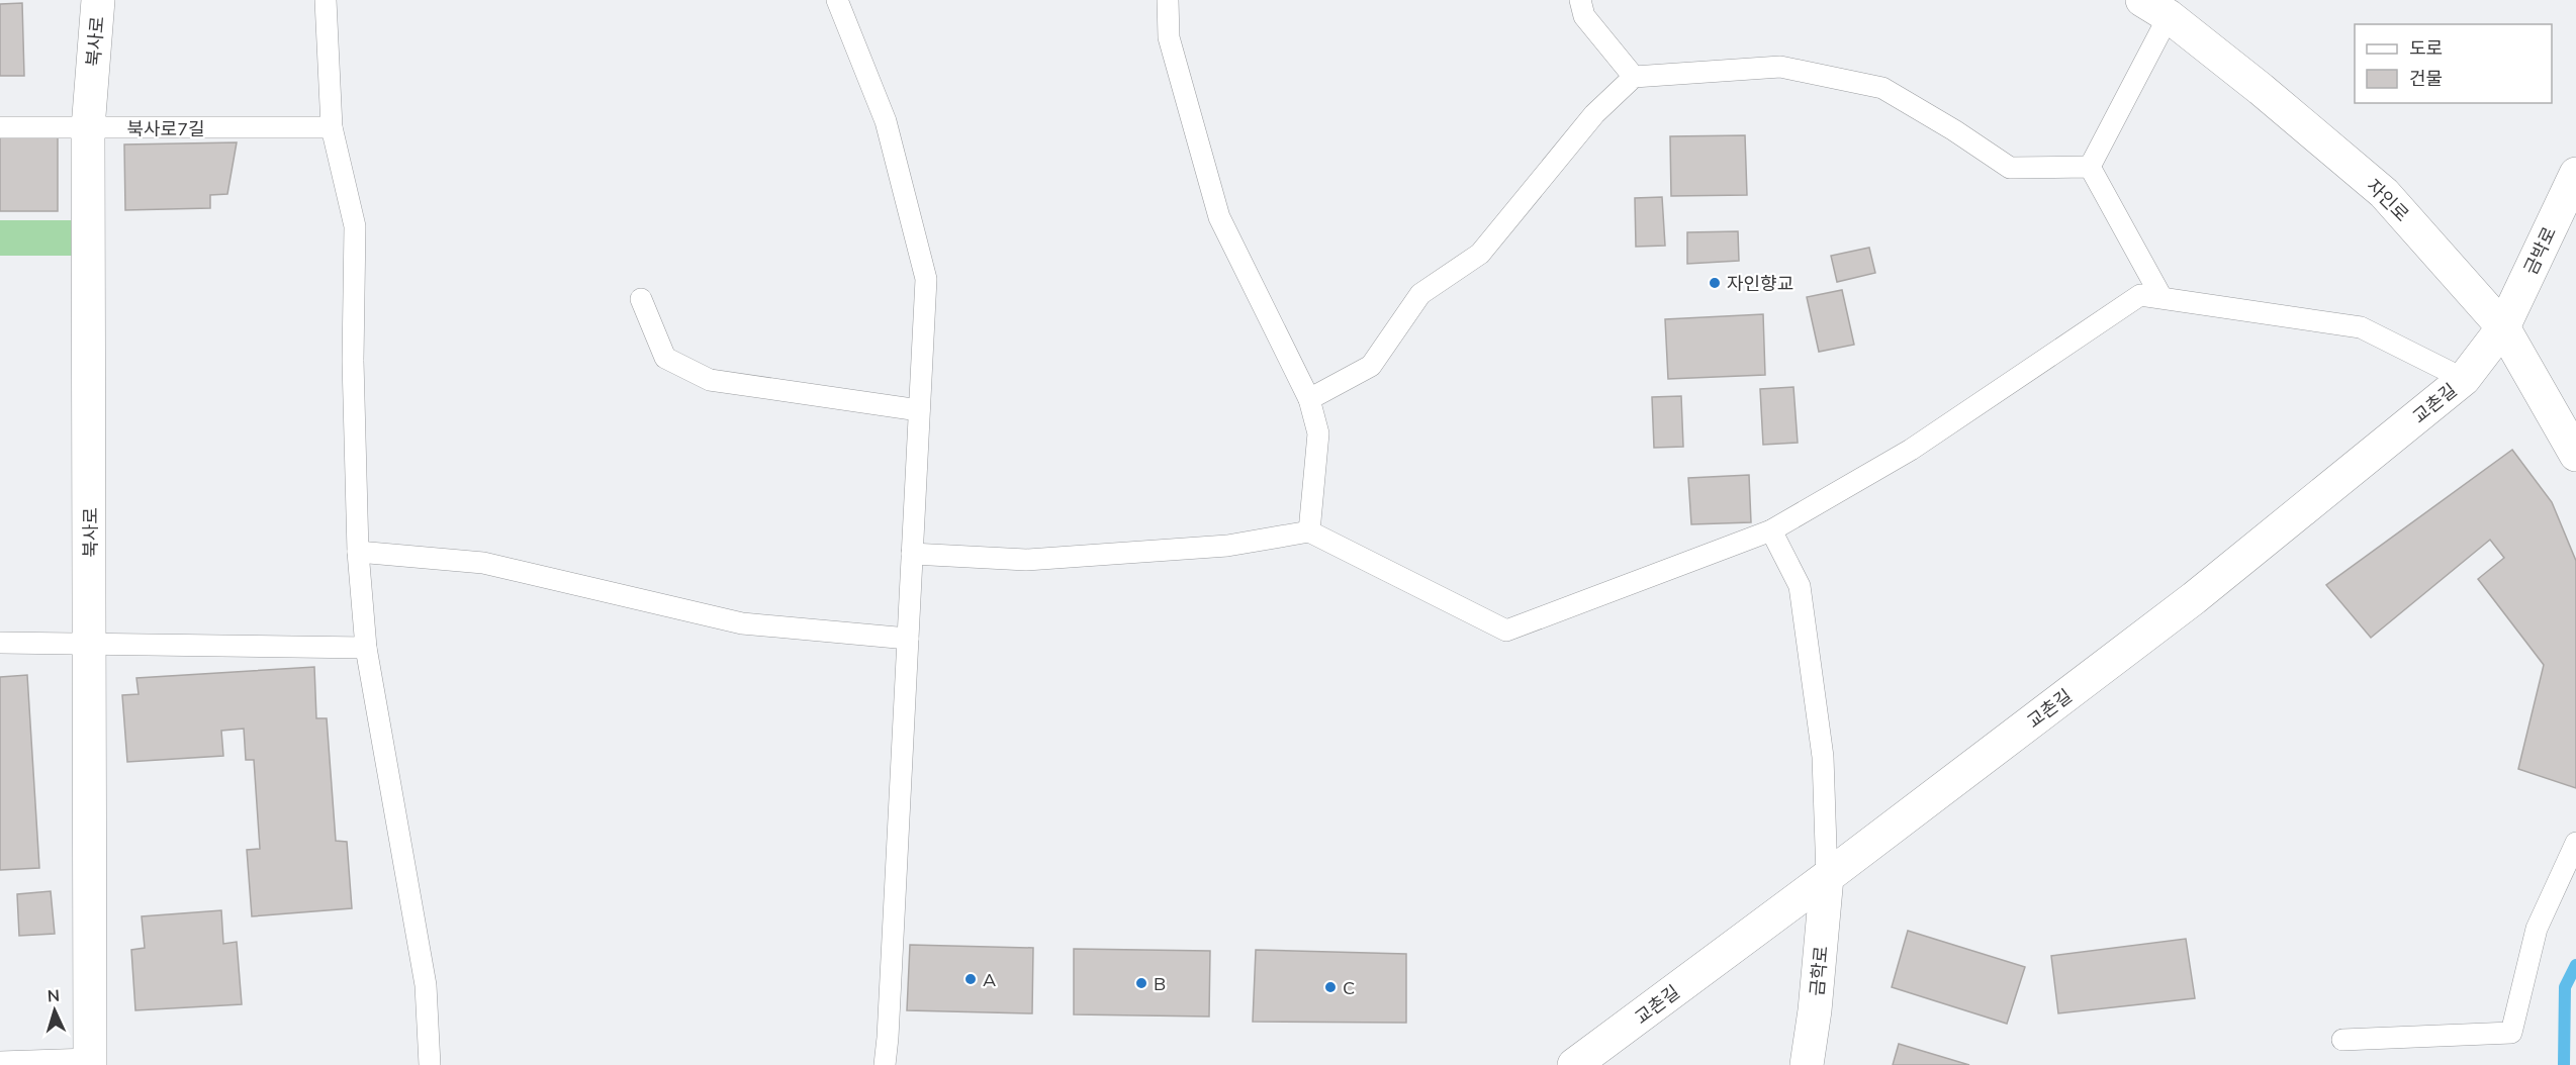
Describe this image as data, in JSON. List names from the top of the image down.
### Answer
{
  "streets": {
    "street": [
      "북사로",
      "자인로",
      "금박로",
      "교촌길",
      "금학로"
    ],
    "lane": ["북사로7길"]
  },
  "crossings": [
    ["북사로", "북사로7길"],
    ["자인로", "금박로"],
    ["자인로", "교촌길"],
    ["금박로", "교촌길"],
    ["교촌길", "금학로"]
  ],
  "places": [
    "자인향교",
    "A",
    "B",
    "C"
  ],
  "legend": ["도로", "건물"],
  "north": "top"
}
